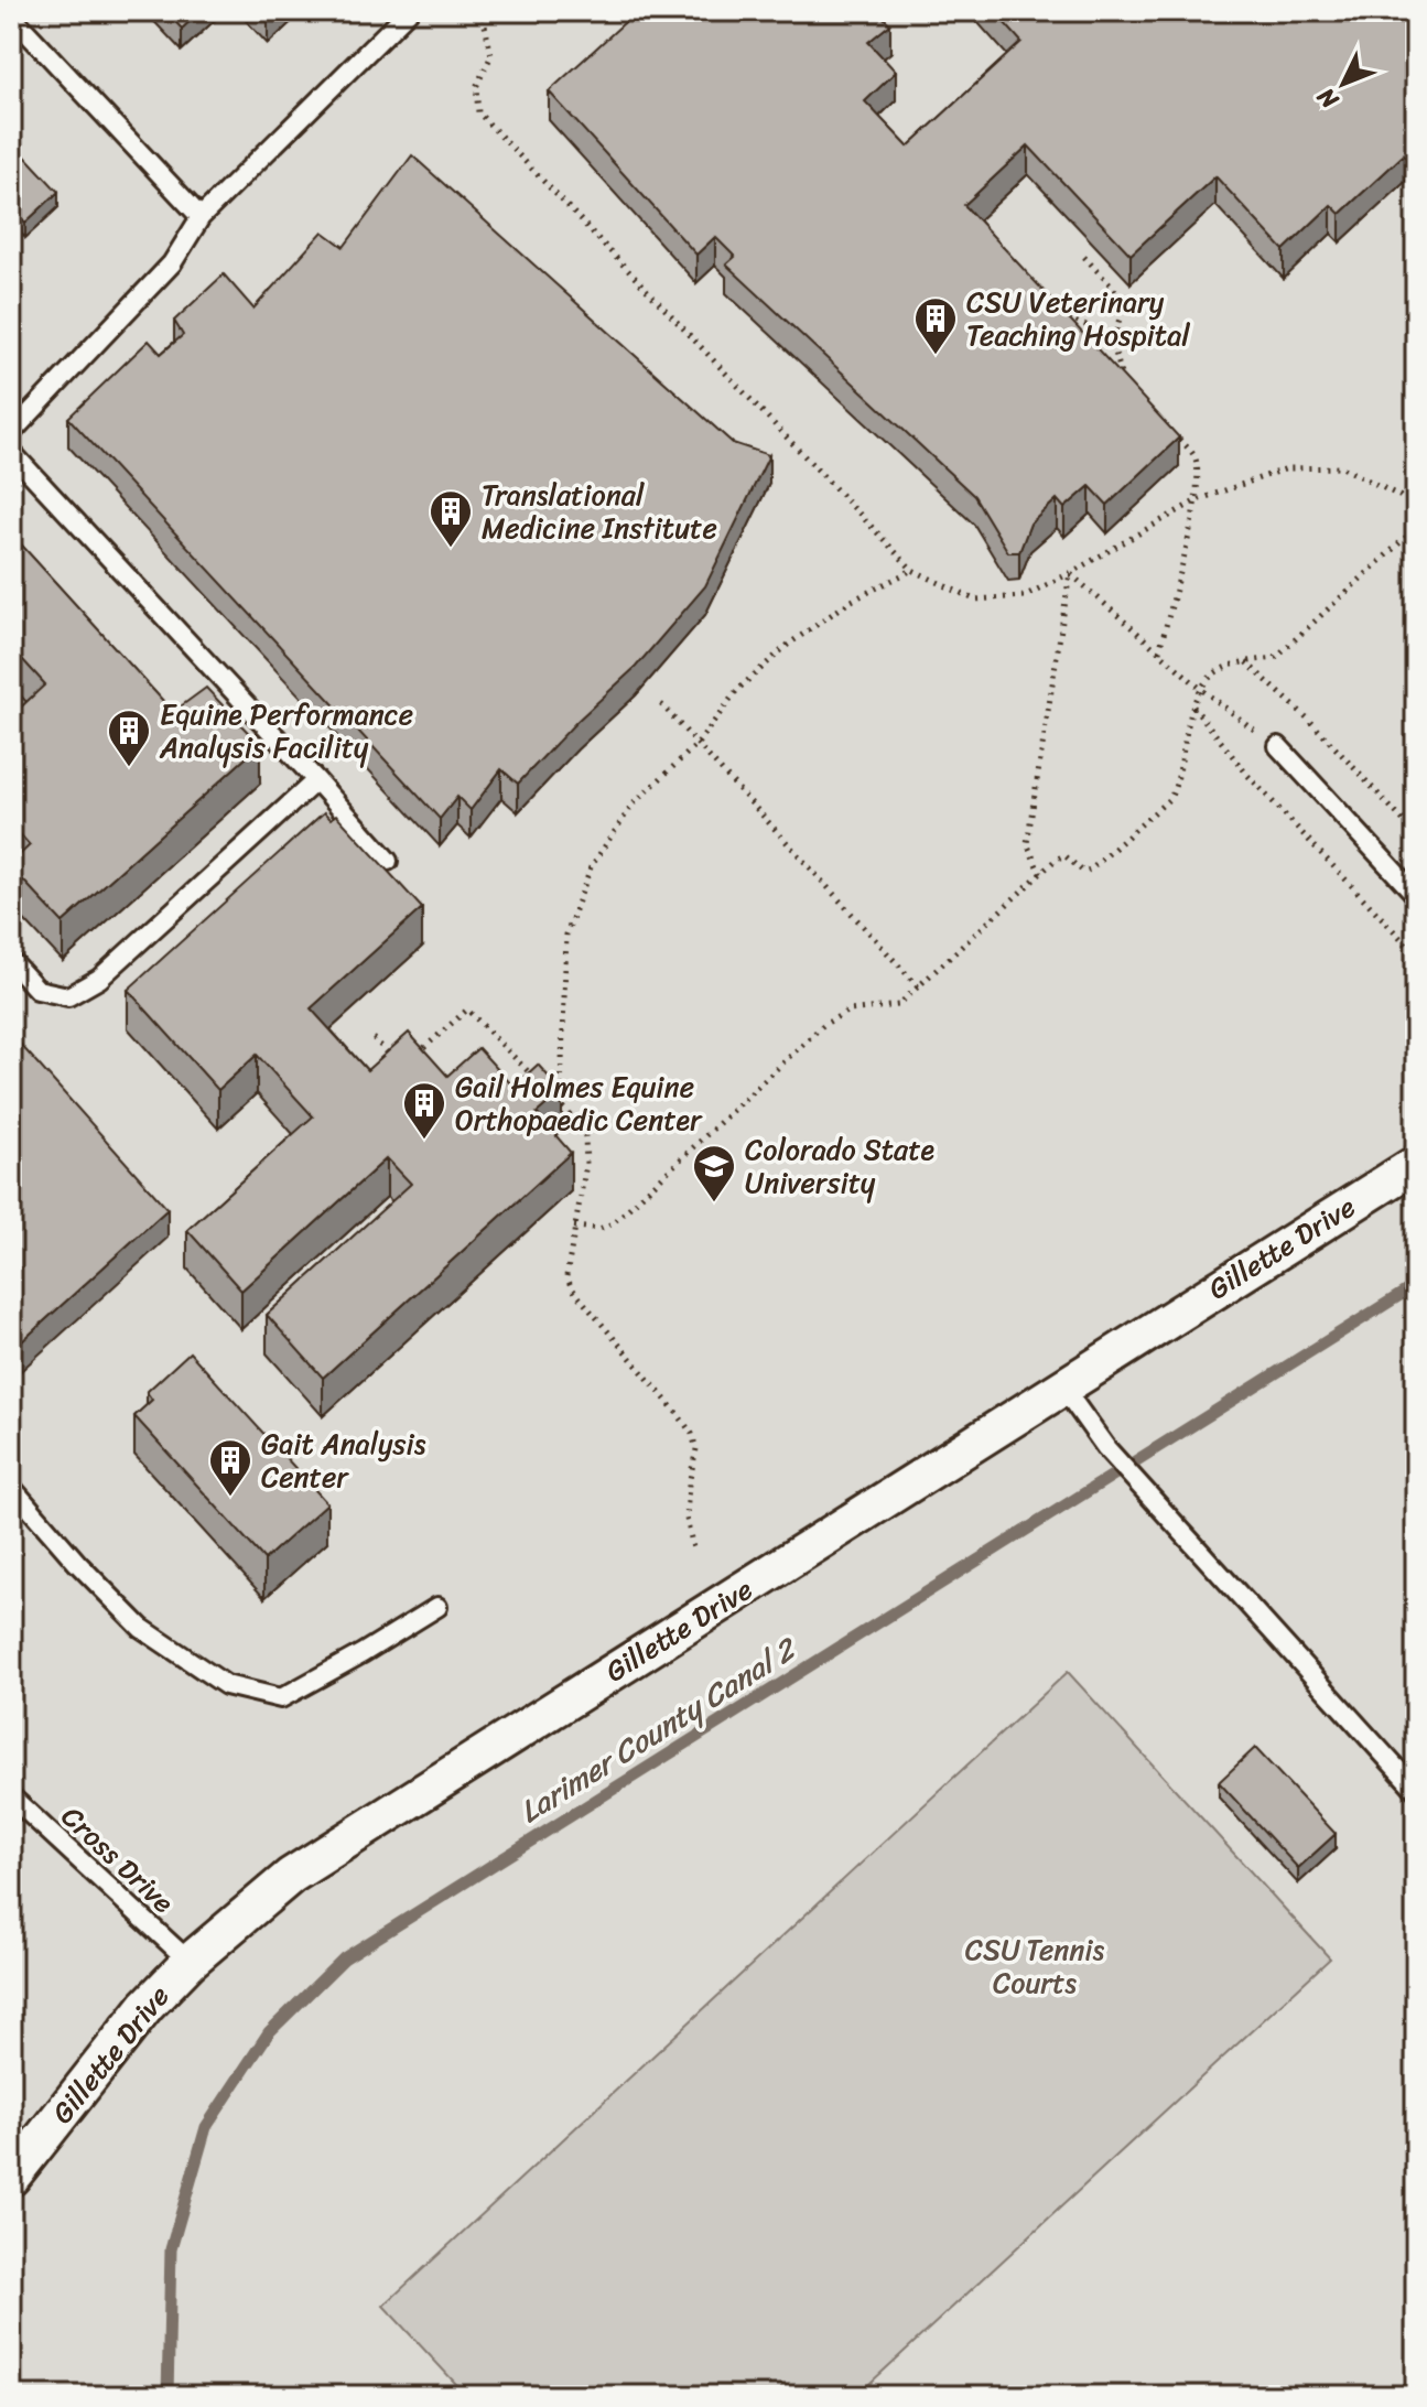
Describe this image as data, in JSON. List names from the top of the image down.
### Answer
{
  "streets": {
    "street": ["Gillette Drive"],
    "lane": ["Cross Drive"]
  },
  "crossings": [
    ["Gillette Drive", "Cross Drive"]
  ],
  "water": ["Larimer County Canal 2"],
  "parks": ["CSU Tennis Courts"],
  "places": {
    "building": [
      "CSU Veterinary Teaching Hospital",
      "Translational Medicine Institute",
      "Equine Performance Analysis Facility",
      "Gail Holmes Equine Orthopaedic Center",
      "Gait Analysis Center"
    ],
    "school or university": ["Colorado State University"]
  },
  "north": "bottom left"
}
